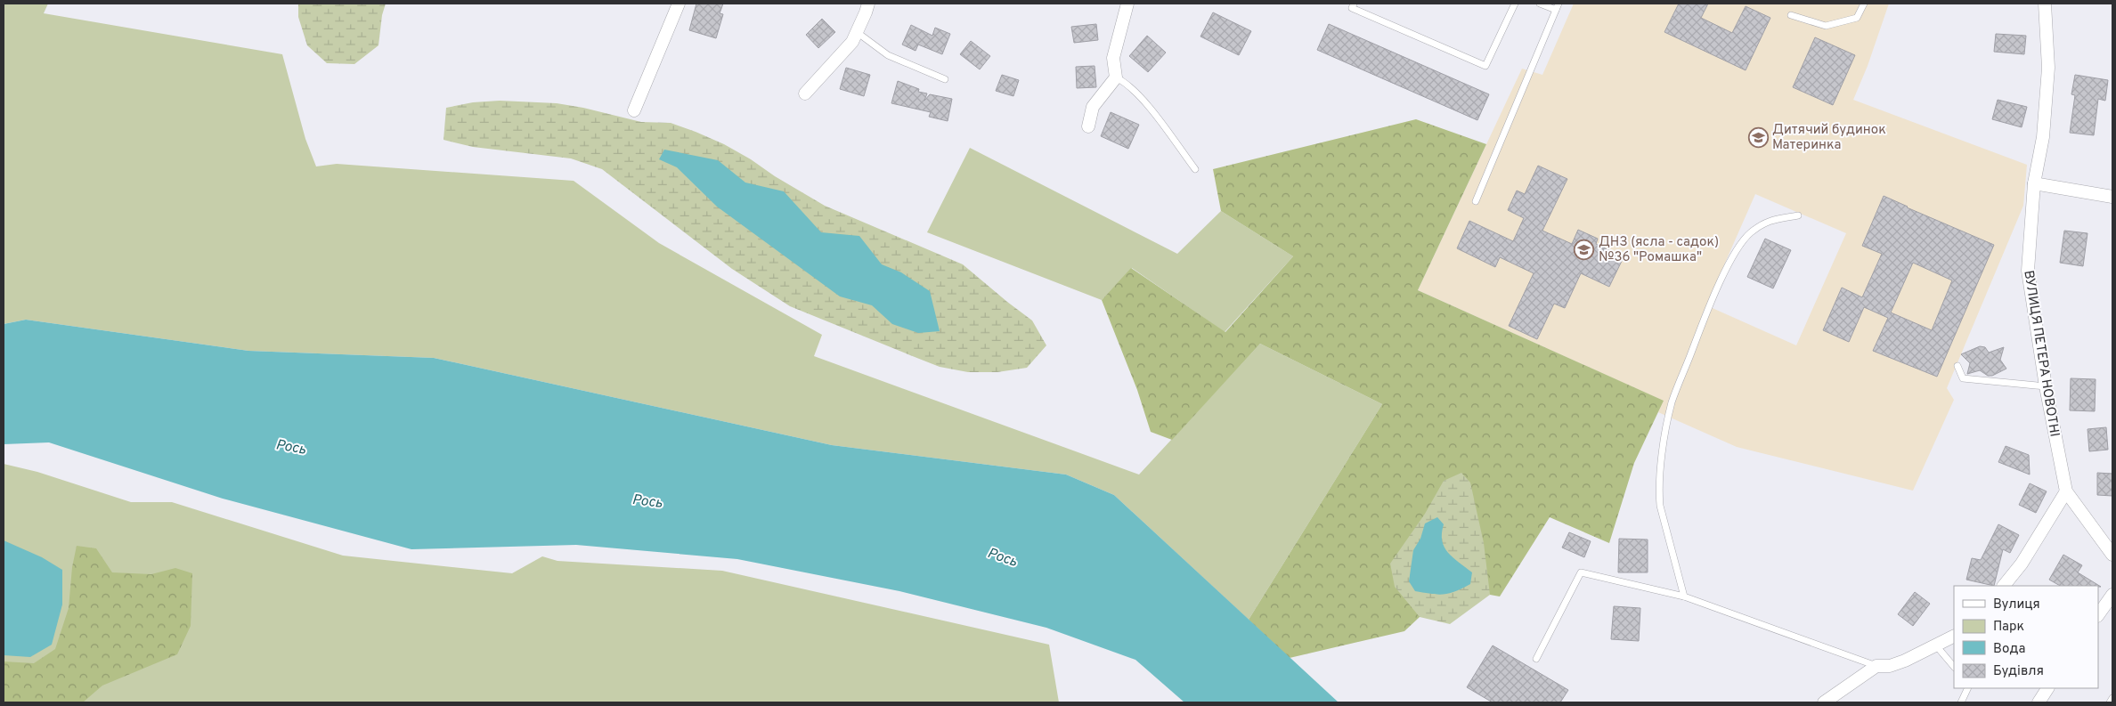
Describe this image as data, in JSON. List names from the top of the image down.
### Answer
{
  "streets": {
    "street": ["ВУЛИЦЯ ПЕТЕРА НОВОТНІ"]
  },
  "water": ["Рось"],
  "places": {
    "school or university": ["Дитячий будинок Материнка", "ДНЗ (ясла - садок) №36 \"Ромашка\""]
  },
  "legend": [
    "Вулиця",
    "Парк",
    "Вода",
    "Будівля"
  ]
}
